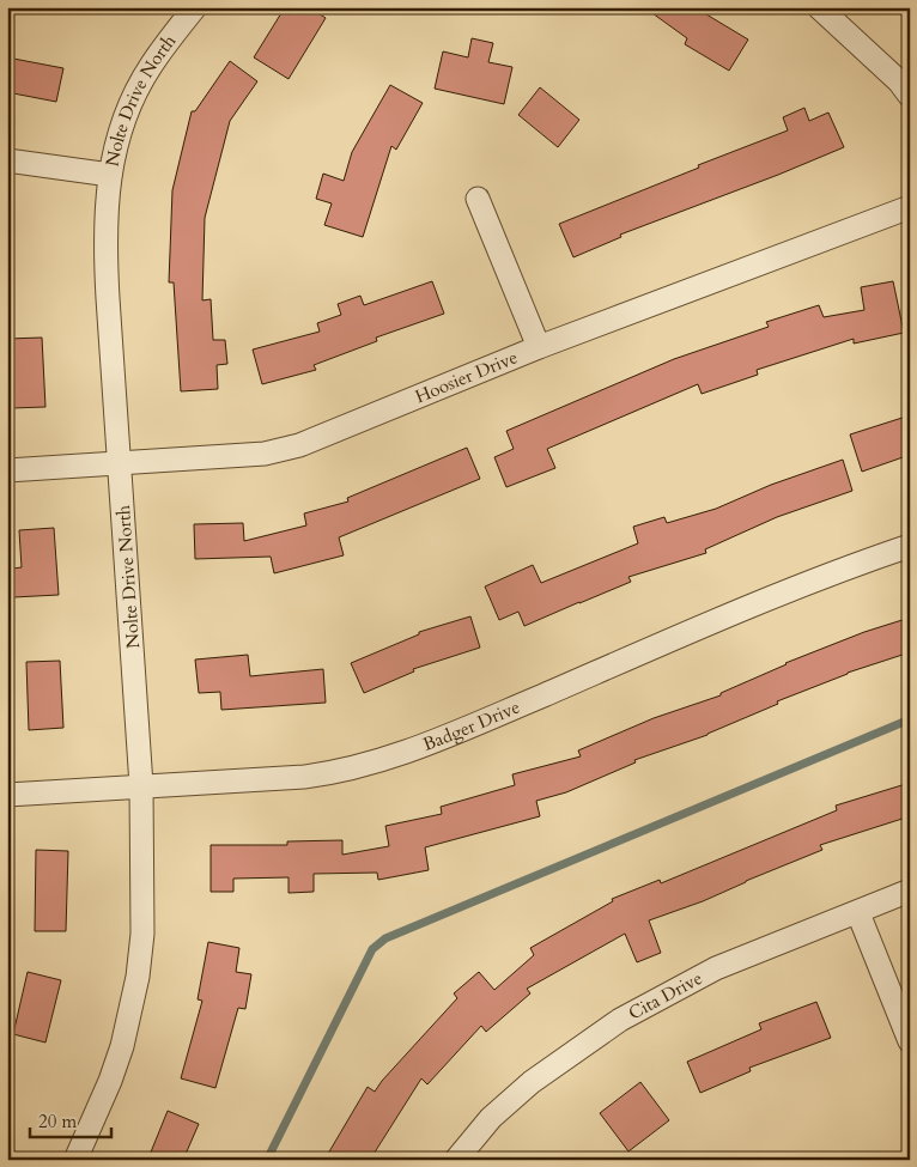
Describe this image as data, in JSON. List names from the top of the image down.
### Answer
{
  "streets": {
    "street": [
      "Nolte Drive North",
      "Hoosier Drive",
      "Badger Drive",
      "Cita Drive"
    ]
  },
  "crossings": [
    ["Nolte Drive North", "Hoosier Drive"],
    ["Nolte Drive North", "Badger Drive"]
  ],
  "scale_bar": "20 m"
}
